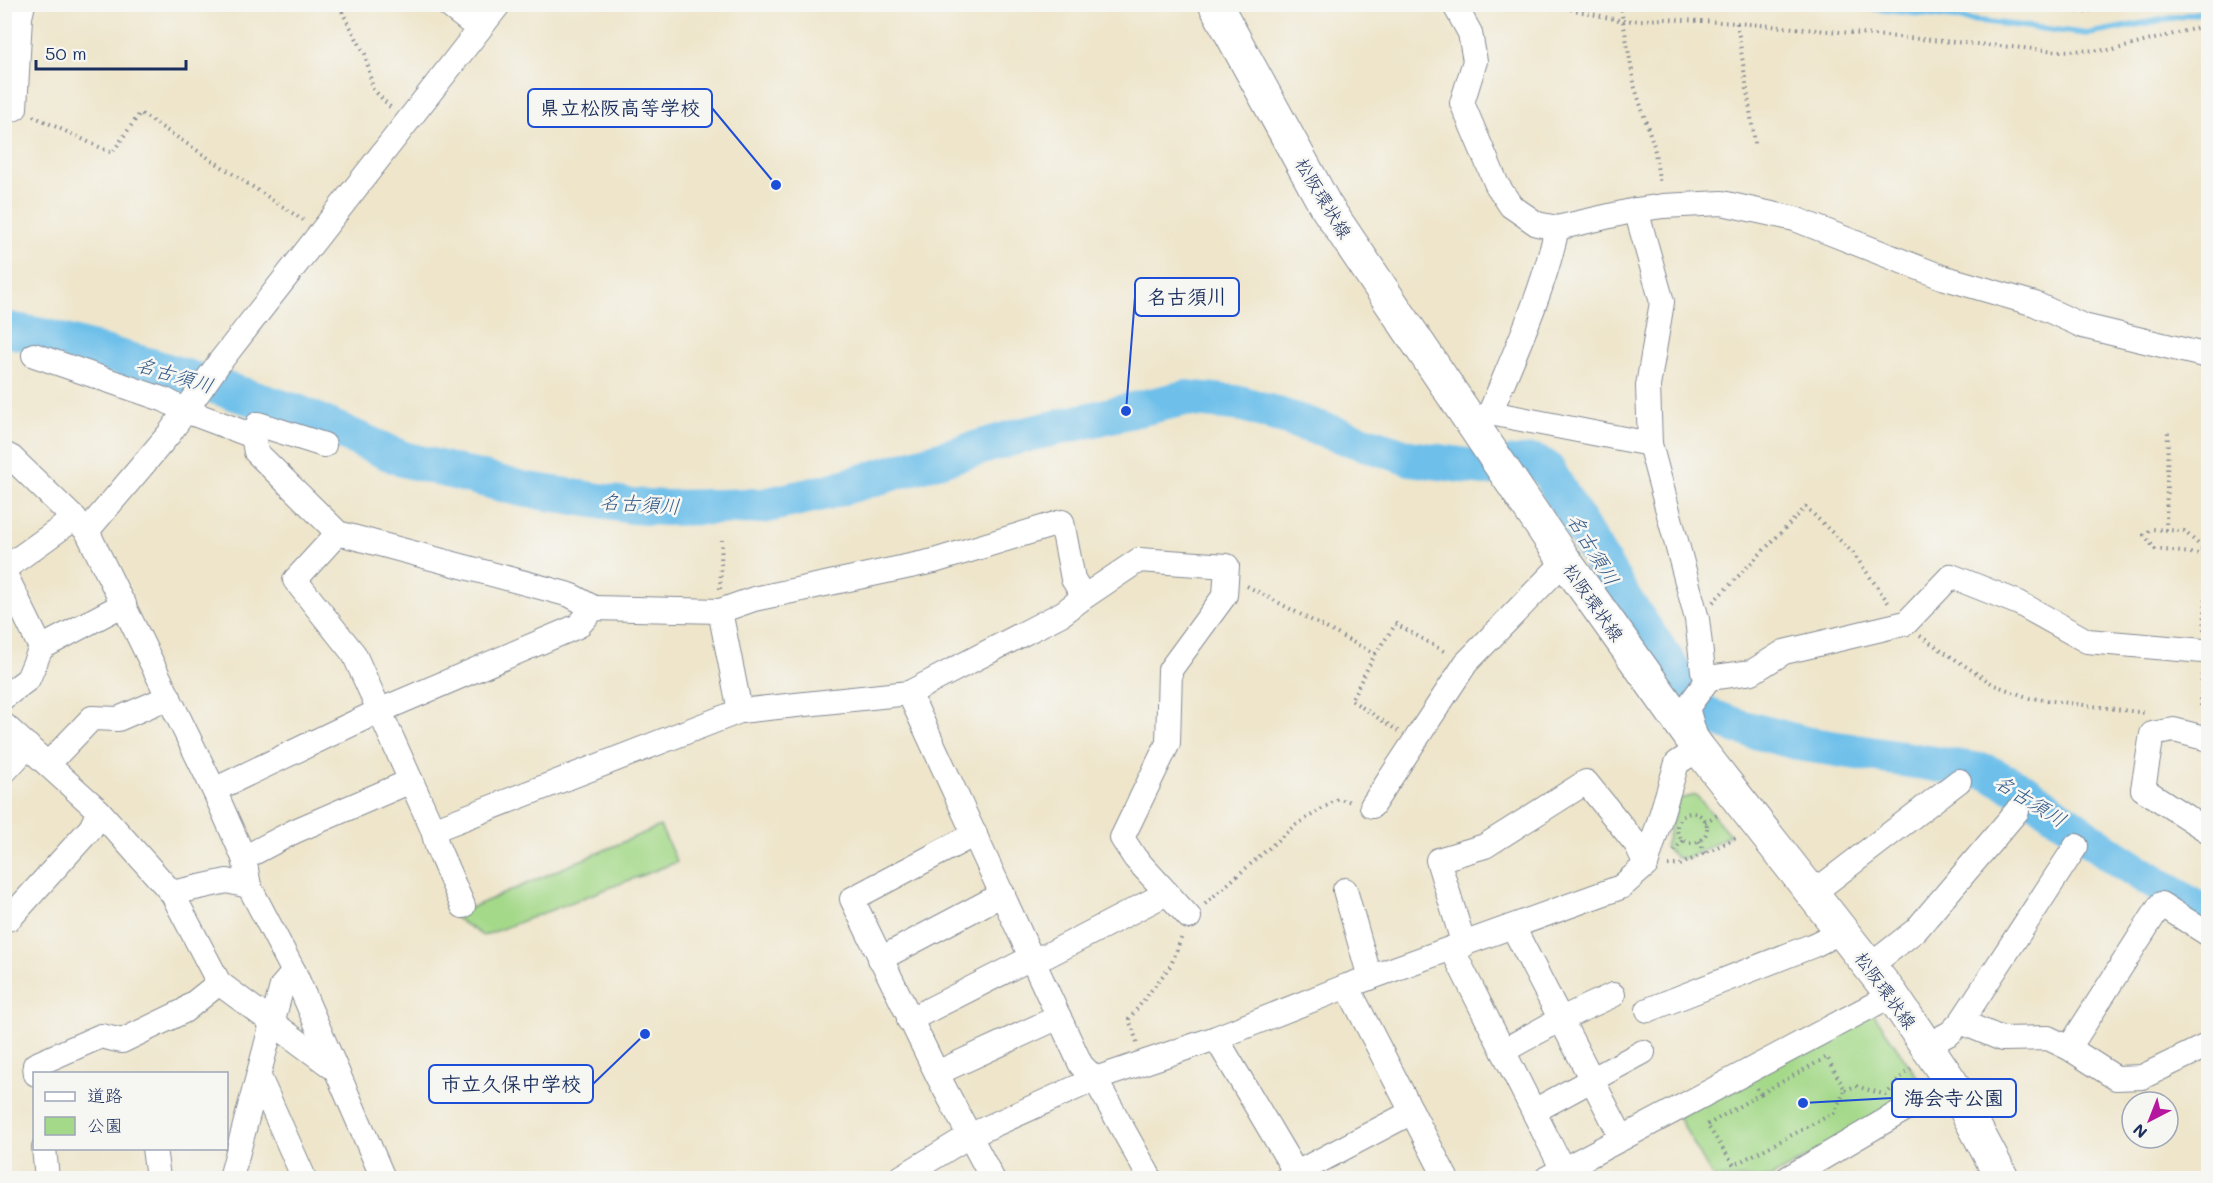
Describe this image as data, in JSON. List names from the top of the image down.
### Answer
{
  "streets": {
    "main road": ["松阪環状線"]
  },
  "water": ["名古須川"],
  "places": [
    "県立松阪高等学校",
    "名古須川",
    "市立久保中学校",
    "海会寺公園"
  ],
  "legend": ["道路", "公園"],
  "scale_bar": "50 m",
  "north": "bottom left"
}
